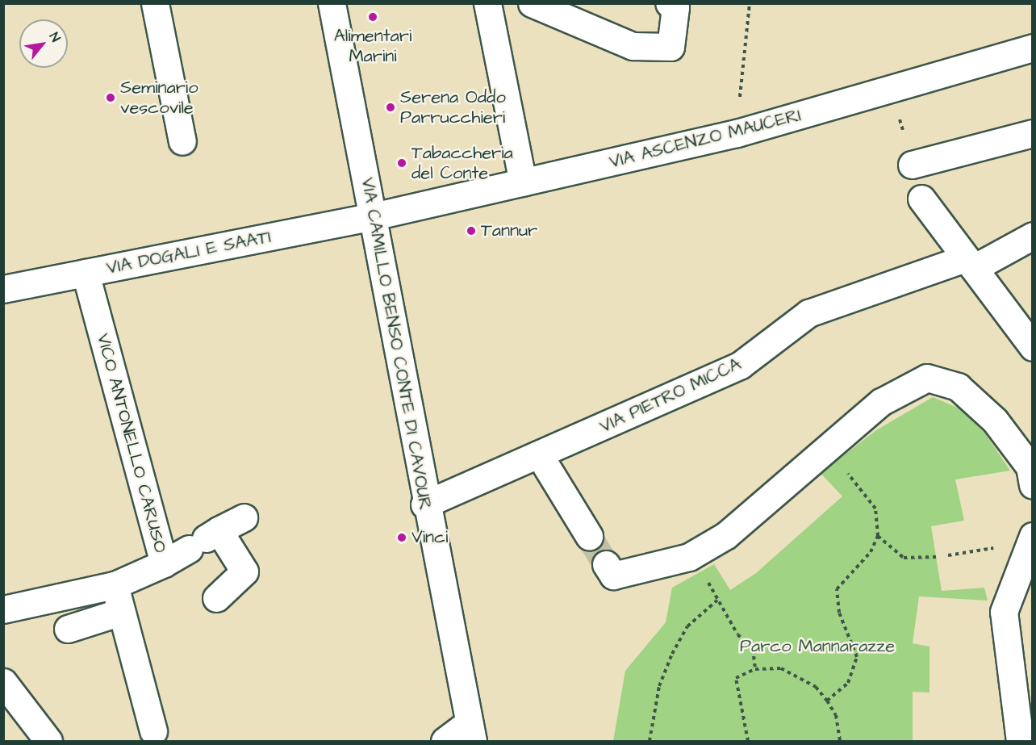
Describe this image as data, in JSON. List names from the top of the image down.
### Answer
{
  "streets": {
    "street": [
      "VIA ASCENZO MAUCERI",
      "VIA DOGALI E SAATI",
      "VIA CAMILLO BENSO CONTE DI CAVOUR",
      "VIA PIETRO MICCA",
      "VICO ANTONELLO CARUSO"
    ]
  },
  "crossings": [
    ["VIA ASCENZO MAUCERI", "VIA DOGALI E SAATI"],
    ["VIA ASCENZO MAUCERI", "VIA CAMILLO BENSO CONTE DI CAVOUR"],
    ["VIA DOGALI E SAATI", "VIA CAMILLO BENSO CONTE DI CAVOUR"],
    ["VIA DOGALI E SAATI", "VICO ANTONELLO CARUSO"],
    ["VIA CAMILLO BENSO CONTE DI CAVOUR", "VIA PIETRO MICCA"]
  ],
  "parks": ["Parco Mannarazze"],
  "places": [
    "Alimentari Marini",
    "Seminario vescovile",
    "Serena Oddo Parrucchieri",
    "Tabaccheria del Conte",
    "Tannur",
    "Vinci"
  ],
  "north": "top right"
}
